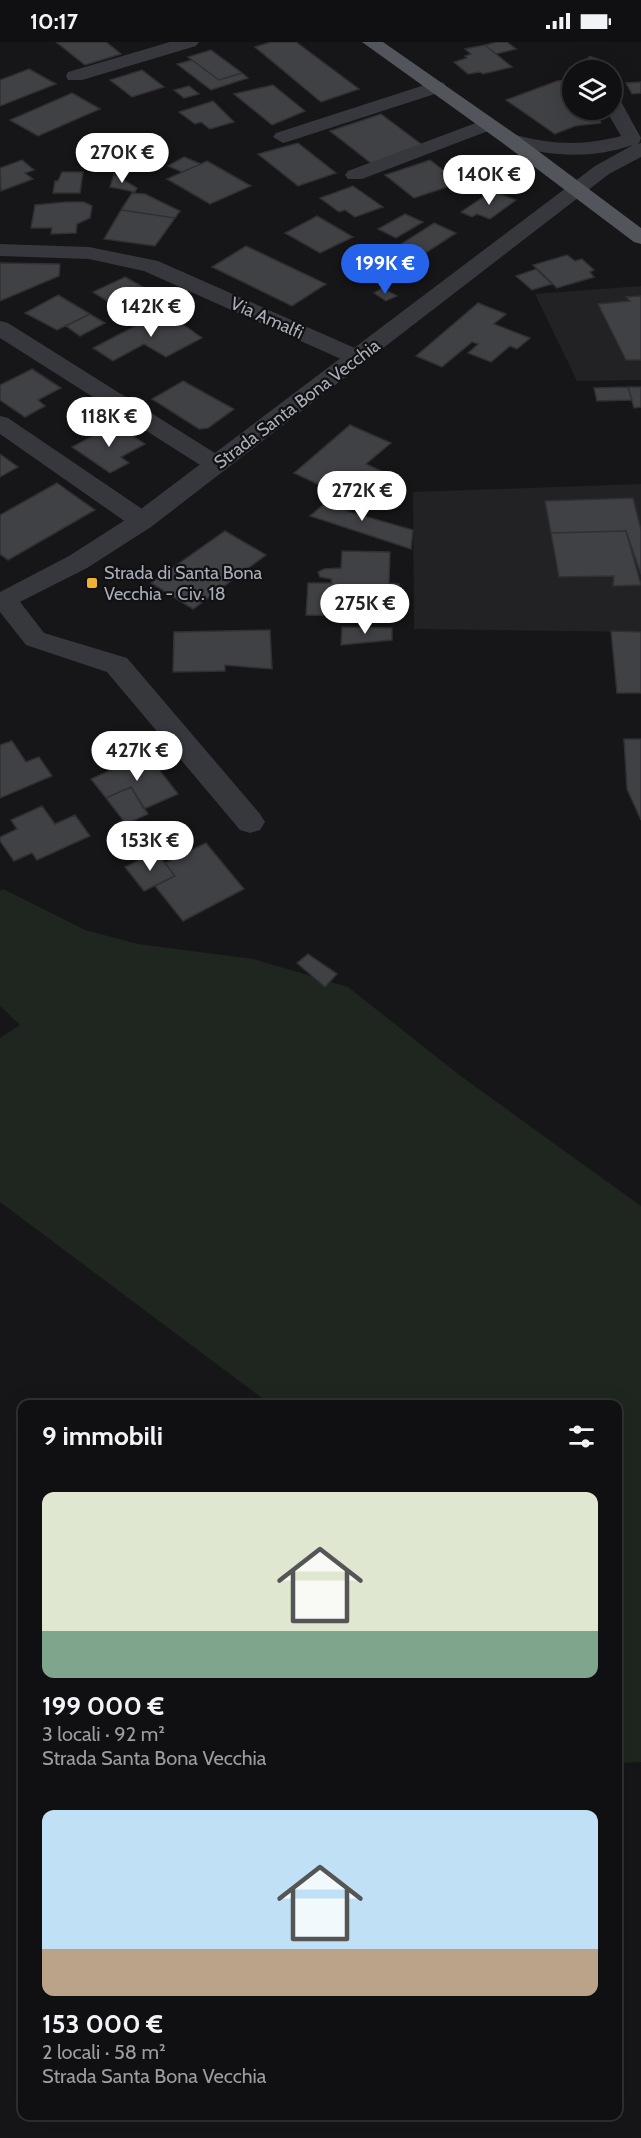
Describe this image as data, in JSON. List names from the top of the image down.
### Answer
{
  "streets": {
    "street": ["Via Amalfi", "Strada Santa Bona Vecchia"]
  },
  "crossings": [
    ["Via Amalfi", "Strada Santa Bona Vecchia"]
  ],
  "places": {
    "transit": ["Strada di Santa Bona Vecchia - Civ. 18"]
  },
  "page": {
    "status": "10:17",
    "price": [
      "270K €",
      "140K €",
      "199K €",
      "142K €",
      "118K €",
      "272K €",
      "275K €",
      "427K €",
      "153K €"
    ],
    "heading": "9 immobili",
    "list": [
      {
        "name": "199 000 €",
        "note": "3 locali · 92 m² · Strada Santa Bona Vecchia"
      },
      {
        "name": "153 000 €",
        "note": "2 locali · 58 m² · Strada Santa Bona Vecchia"
      }
    ]
  }
}
